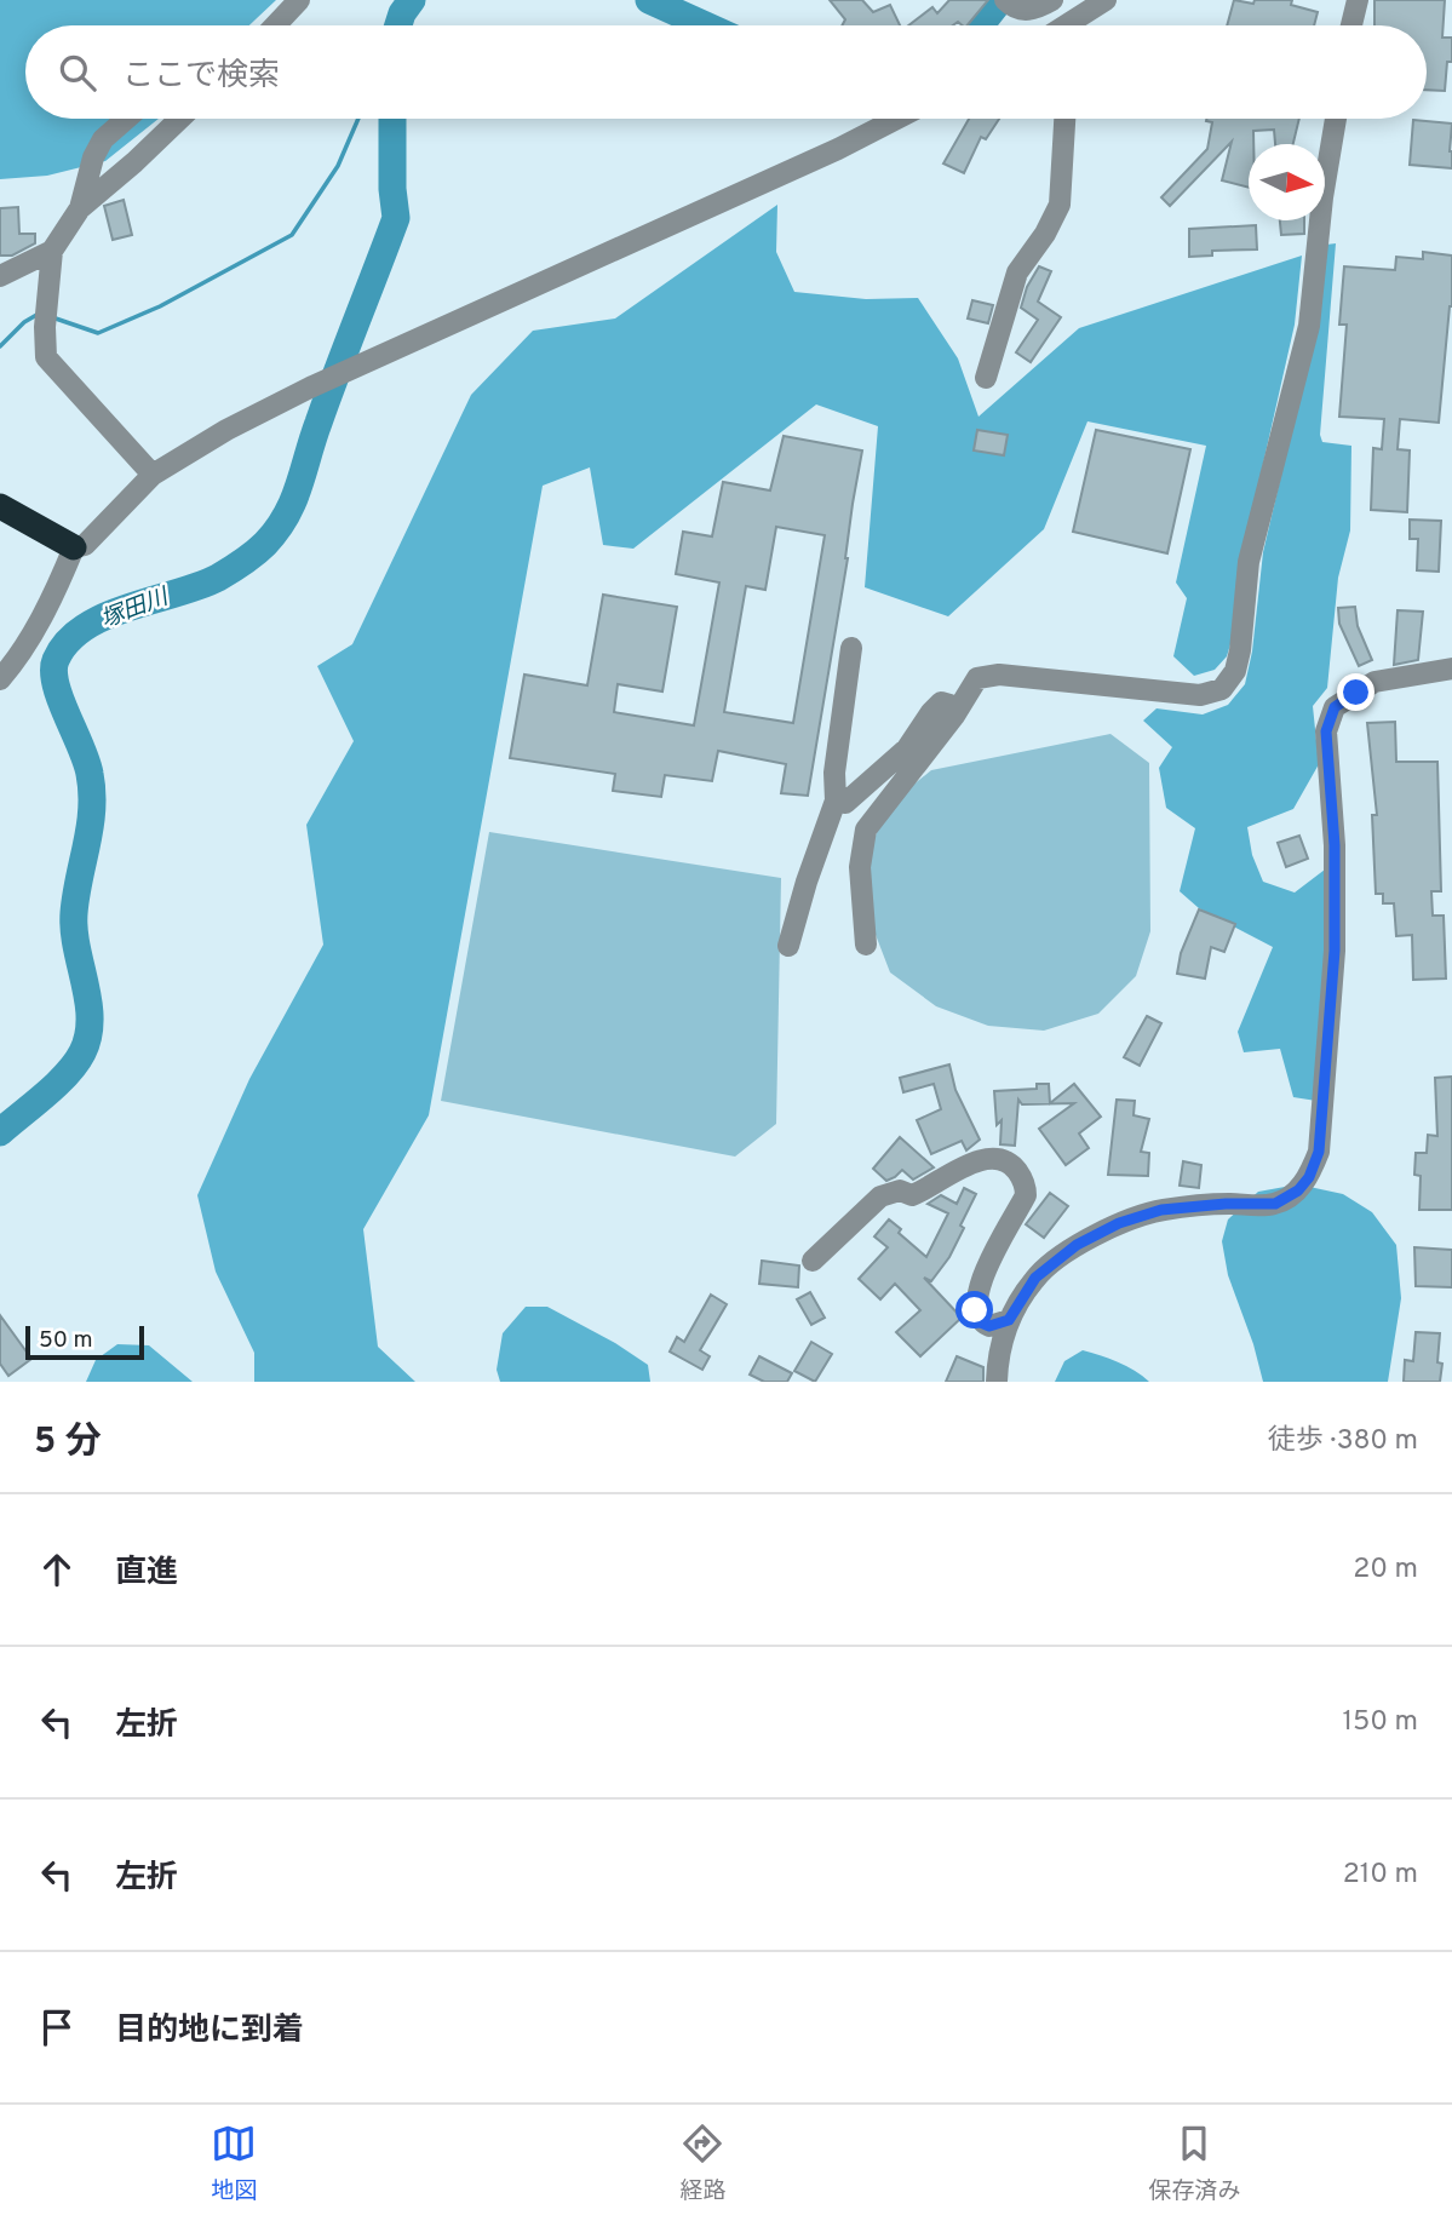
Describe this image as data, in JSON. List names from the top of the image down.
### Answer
{
  "water": ["塚田川"],
  "scale_bar": "50 m",
  "north": "right",
  "page": {
    "search": "ここで検索",
    "scale": "50 m",
    "heading": ["5 分", "徒歩 · 380 m"],
    "list": [
      ["直進", "20 m"],
      ["左折", "150 m"],
      ["左折", "210 m"],
      "目的地に到着"
    ],
    "nav": ["地図", "経路", "保存済み"]
  }
}
